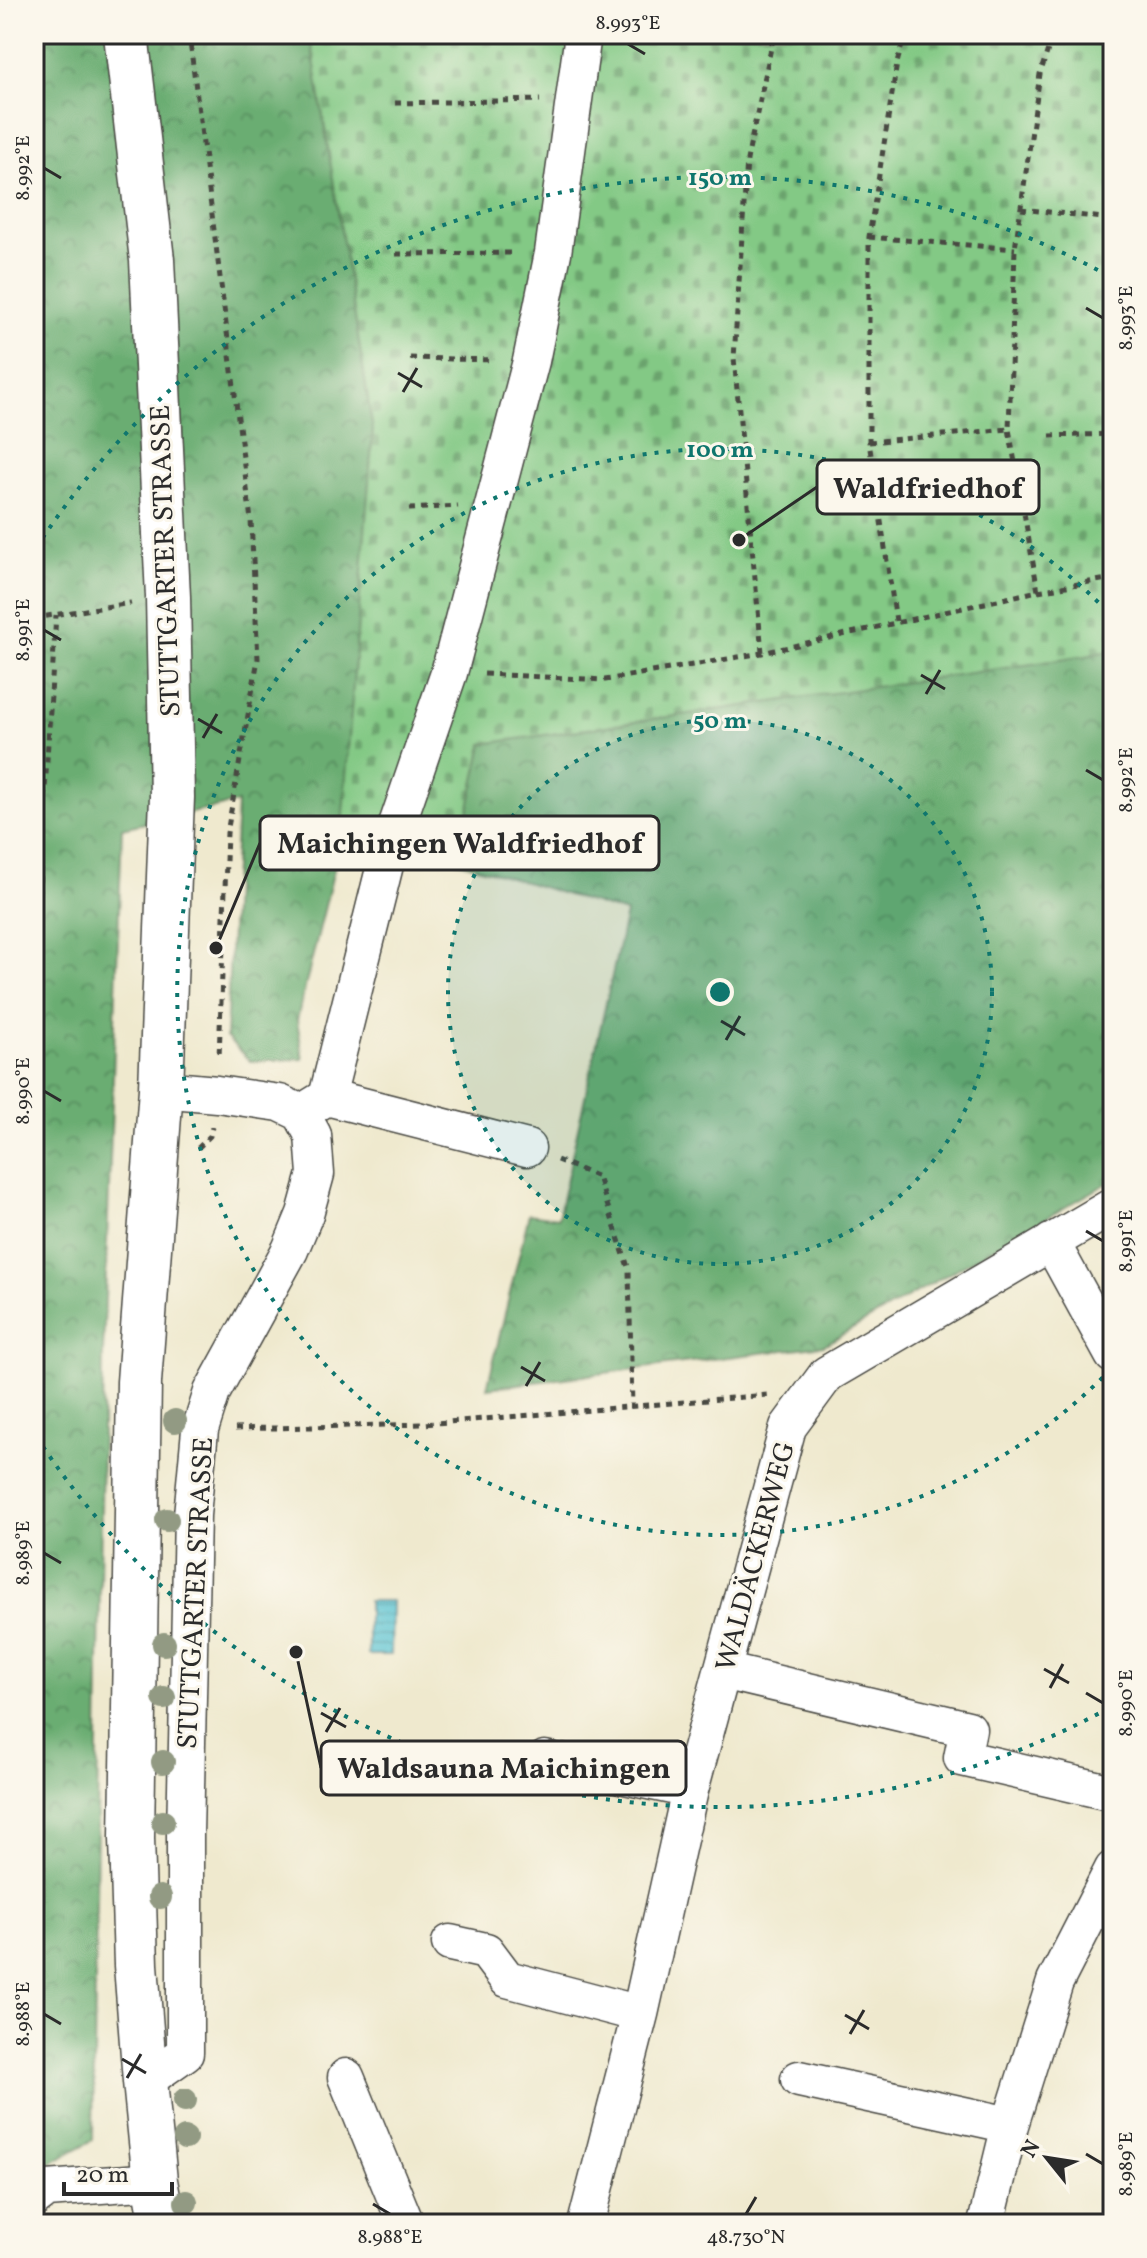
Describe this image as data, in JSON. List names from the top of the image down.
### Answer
{
  "streets": {
    "main road": ["STUTTGARTER STRASSE"],
    "street": ["WALDÄCKERWEG"]
  },
  "places": ["Waldfriedhof", "Maichingen Waldfriedhof", "Waldsauna Maichingen"],
  "scale_bar": "20 m",
  "north": "top left",
  "coordinates": [
    "8.993°E",
    "8.992°E",
    "8.991°E",
    "8.990°E",
    "8.989°E",
    "8.988°E",
    "48.730°N"
  ],
  "rings": ["150 m", "100 m", "50 m"]
}
